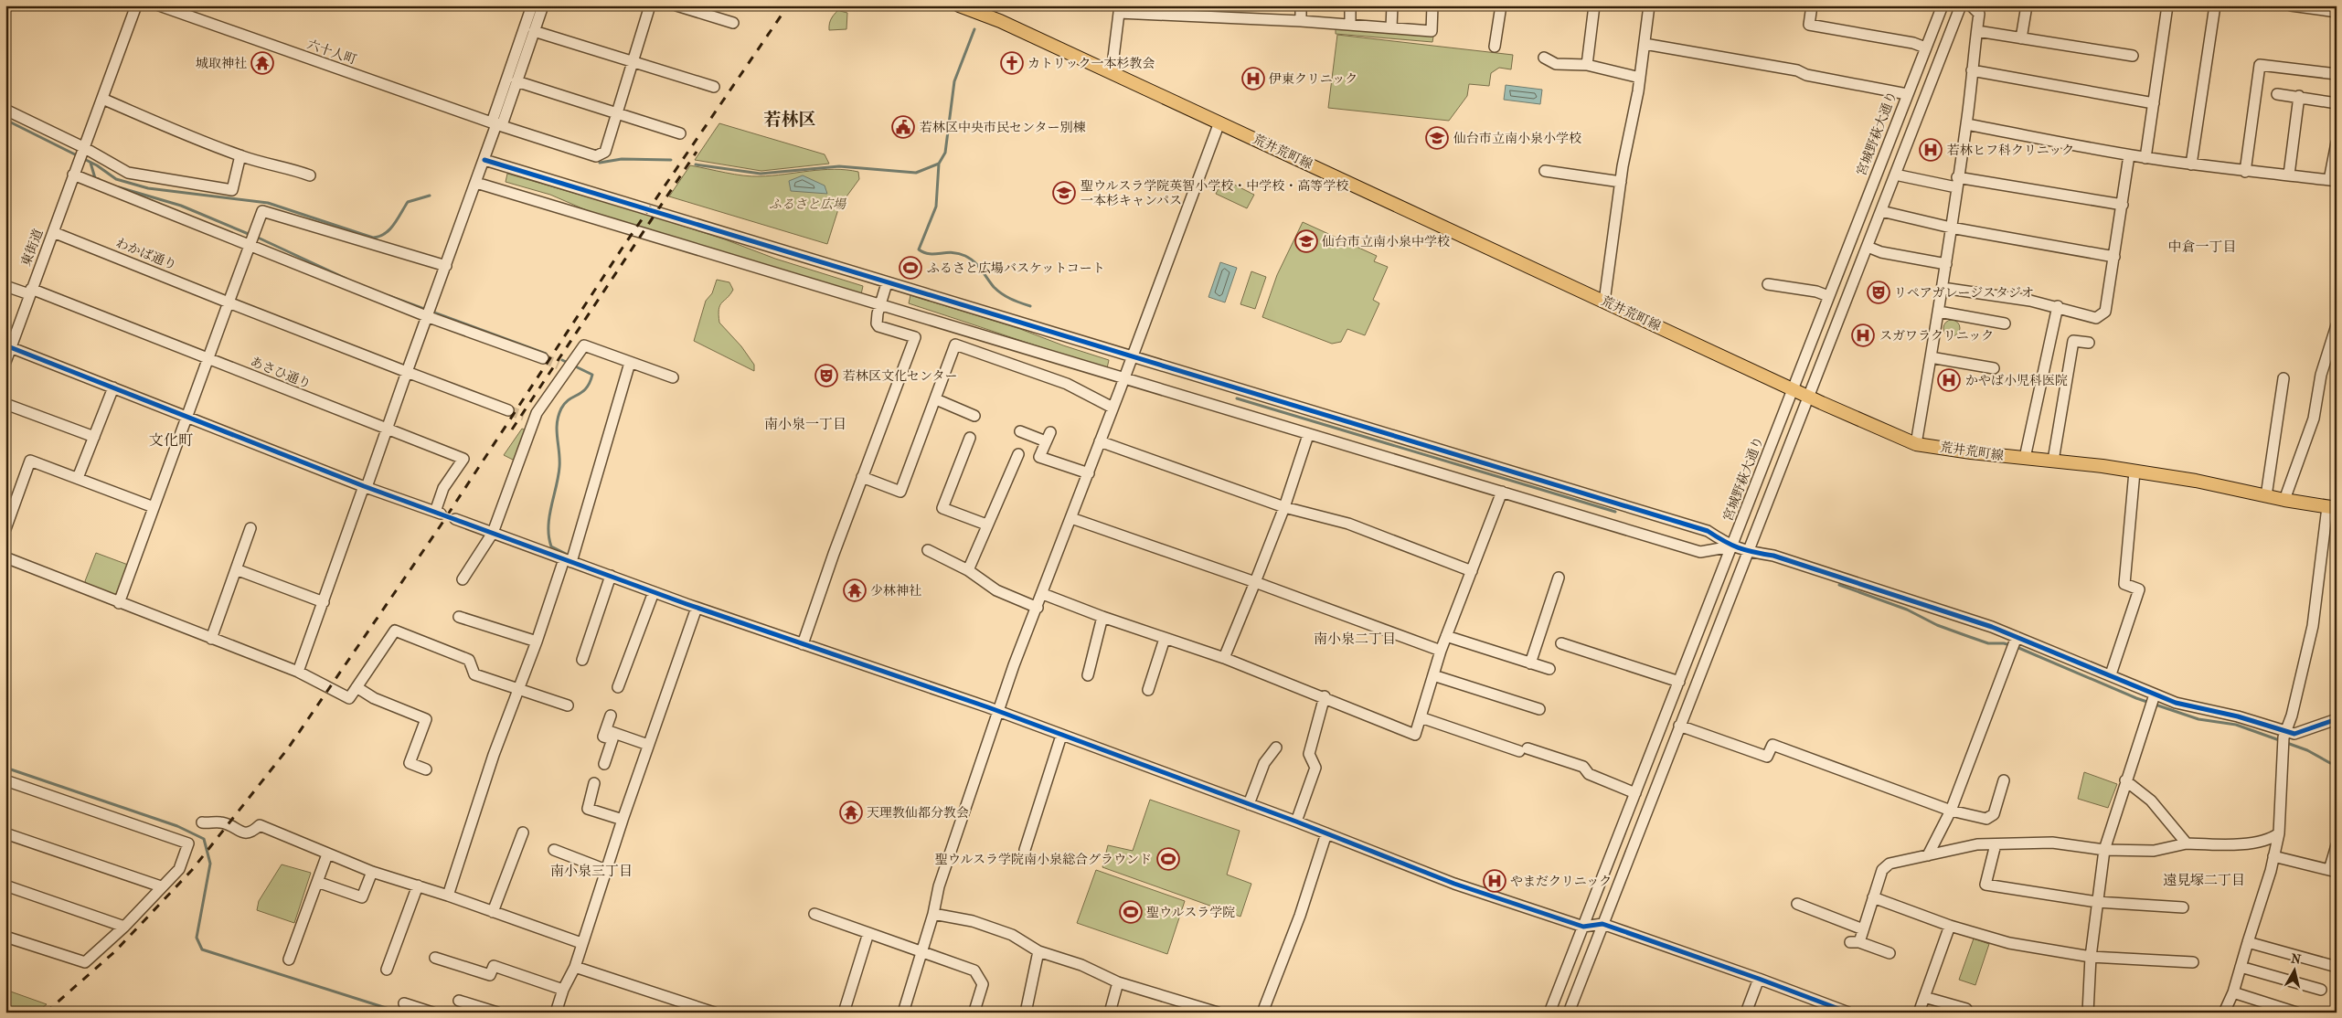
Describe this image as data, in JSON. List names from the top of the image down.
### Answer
{
  "streets": {
    "main road": ["荒井荒町線"],
    "street": [
      "六十人町",
      "宮城野萩大通り",
      "東街道",
      "わかば通り",
      "あさひ通り"
    ]
  },
  "crossings": [
    ["宮城野萩大通り", "荒井荒町線"],
    ["東街道", "わかば通り"],
    ["東街道", "あさひ通り"]
  ],
  "districts": [
    "若林区",
    "中倉一丁目",
    "南小泉一丁目",
    "文化町",
    "南小泉二丁目",
    "南小泉三丁目",
    "遠見塚二丁目"
  ],
  "parks": ["ふるさと広場"],
  "places": {
    "temple": ["城取神社", "少林神社", "天理教仙都分教会"],
    "church": ["カトリック一本杉教会"],
    "hospital": [
      "伊東クリニック",
      "若林ヒフ科クリニック",
      "スガワラクリニック",
      "かやば小児科医院",
      "やまだクリニック"
    ],
    "public building": ["若林区中央市民センター別棟"],
    "school or university": ["仙台市立南小泉小学校", "聖ウルスラ学院英智小学校・中学校・高等学校 一本杉キャンパス", "仙台市立南小泉中学校"],
    "sports": ["ふるさと広場バスケットコート", "聖ウルスラ学院南小泉総合グラウンド", "聖ウルスラ学院"],
    "theatre": ["リペアガレージスタジオ", "若林区文化センター"]
  },
  "north": "top"
}
